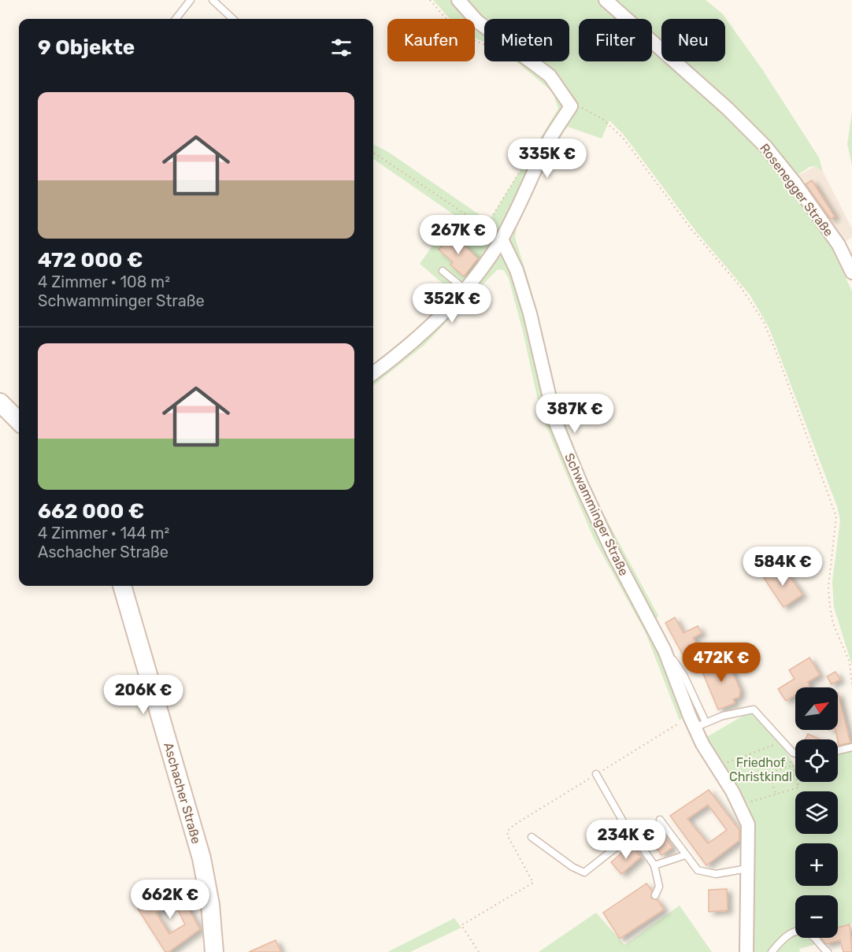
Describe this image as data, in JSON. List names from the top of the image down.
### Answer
{
  "streets": {
    "street": ["Rosenegger Straße", "Schwamminger Straße", "Aschacher Straße"]
  },
  "parks": ["Friedhof Christkindl"],
  "north": "top right",
  "page": {
    "chip": [
      "Kaufen",
      "Mieten",
      "Filter",
      "Neu"
    ],
    "heading": "9 Objekte",
    "list": [
      {
        "name": "472 000 €",
        "note": "4 Zimmer · 108 m² · Schwamminger Straße"
      },
      {
        "name": "662 000 €",
        "note": "4 Zimmer · 144 m² · Aschacher Straße"
      }
    ],
    "price": [
      "335K €",
      "267K €",
      "352K €",
      "387K €",
      "584K €",
      "472K €",
      "206K €",
      "234K €",
      "662K €"
    ],
    "map_buttons": ["+", "−"]
  }
}
